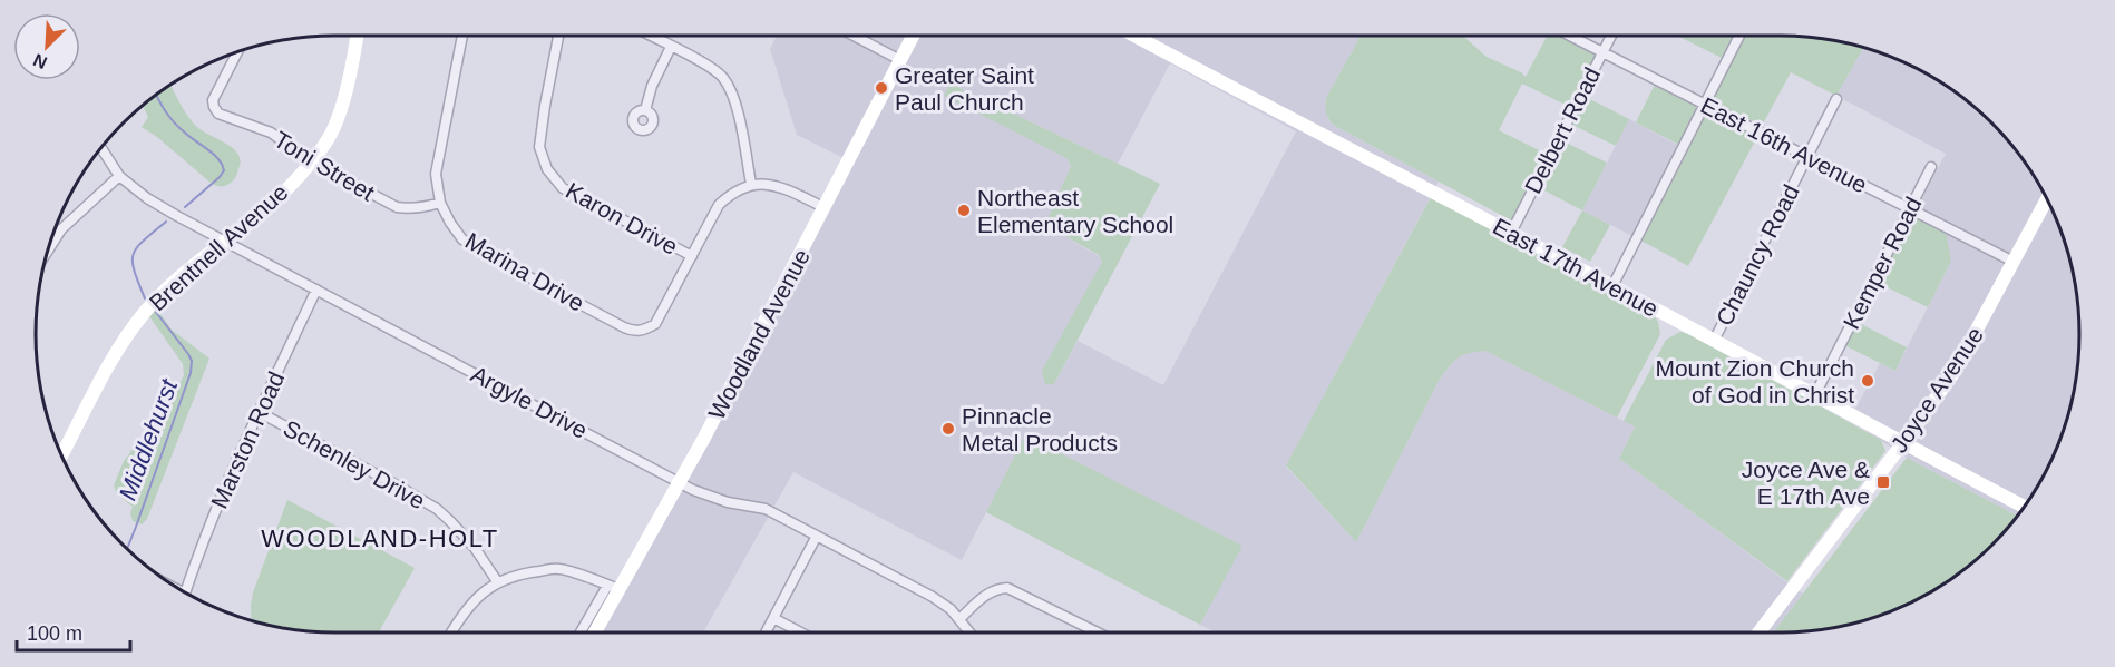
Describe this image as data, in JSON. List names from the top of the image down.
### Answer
{
  "streets": {
    "street": [
      "Delbert Road",
      "East 16th Avenue",
      "Toni Street",
      "Karon Drive",
      "Brentnell Avenue",
      "Chauncy Road",
      "Kemper Road",
      "East 17th Avenue",
      "Marina Drive",
      "Woodland Avenue",
      "Joyce Avenue",
      "Argyle Drive",
      "Marston Road",
      "Schenley Drive"
    ]
  },
  "crossings": [
    ["Delbert Road", "East 16th Avenue"],
    ["Delbert Road", "East 17th Avenue"],
    ["East 16th Avenue", "Chauncy Road"],
    ["East 16th Avenue", "Kemper Road"],
    ["East 16th Avenue", "Joyce Avenue"],
    ["Toni Street", "Brentnell Avenue"],
    ["Toni Street", "Marina Drive"],
    ["Karon Drive", "Marina Drive"],
    ["Brentnell Avenue", "Argyle Drive"],
    ["Chauncy Road", "East 17th Avenue"],
    ["Kemper Road", "East 17th Avenue"],
    ["East 17th Avenue", "Joyce Avenue"],
    ["Woodland Avenue", "Argyle Drive"],
    ["Argyle Drive", "Marston Road"],
    ["Marston Road", "Schenley Drive"]
  ],
  "districts": ["WOODLAND-HOLT"],
  "water": ["Middlehurst"],
  "places": {
    "other": [
      "Greater Saint Paul Church",
      "Northeast Elementary School",
      "Mount Zion Church of God in Christ",
      "Pinnacle Metal Products"
    ],
    "transit": ["Joyce Ave & E 17th Ave"]
  },
  "scale_bar": "100 m",
  "north": "bottom left"
}
